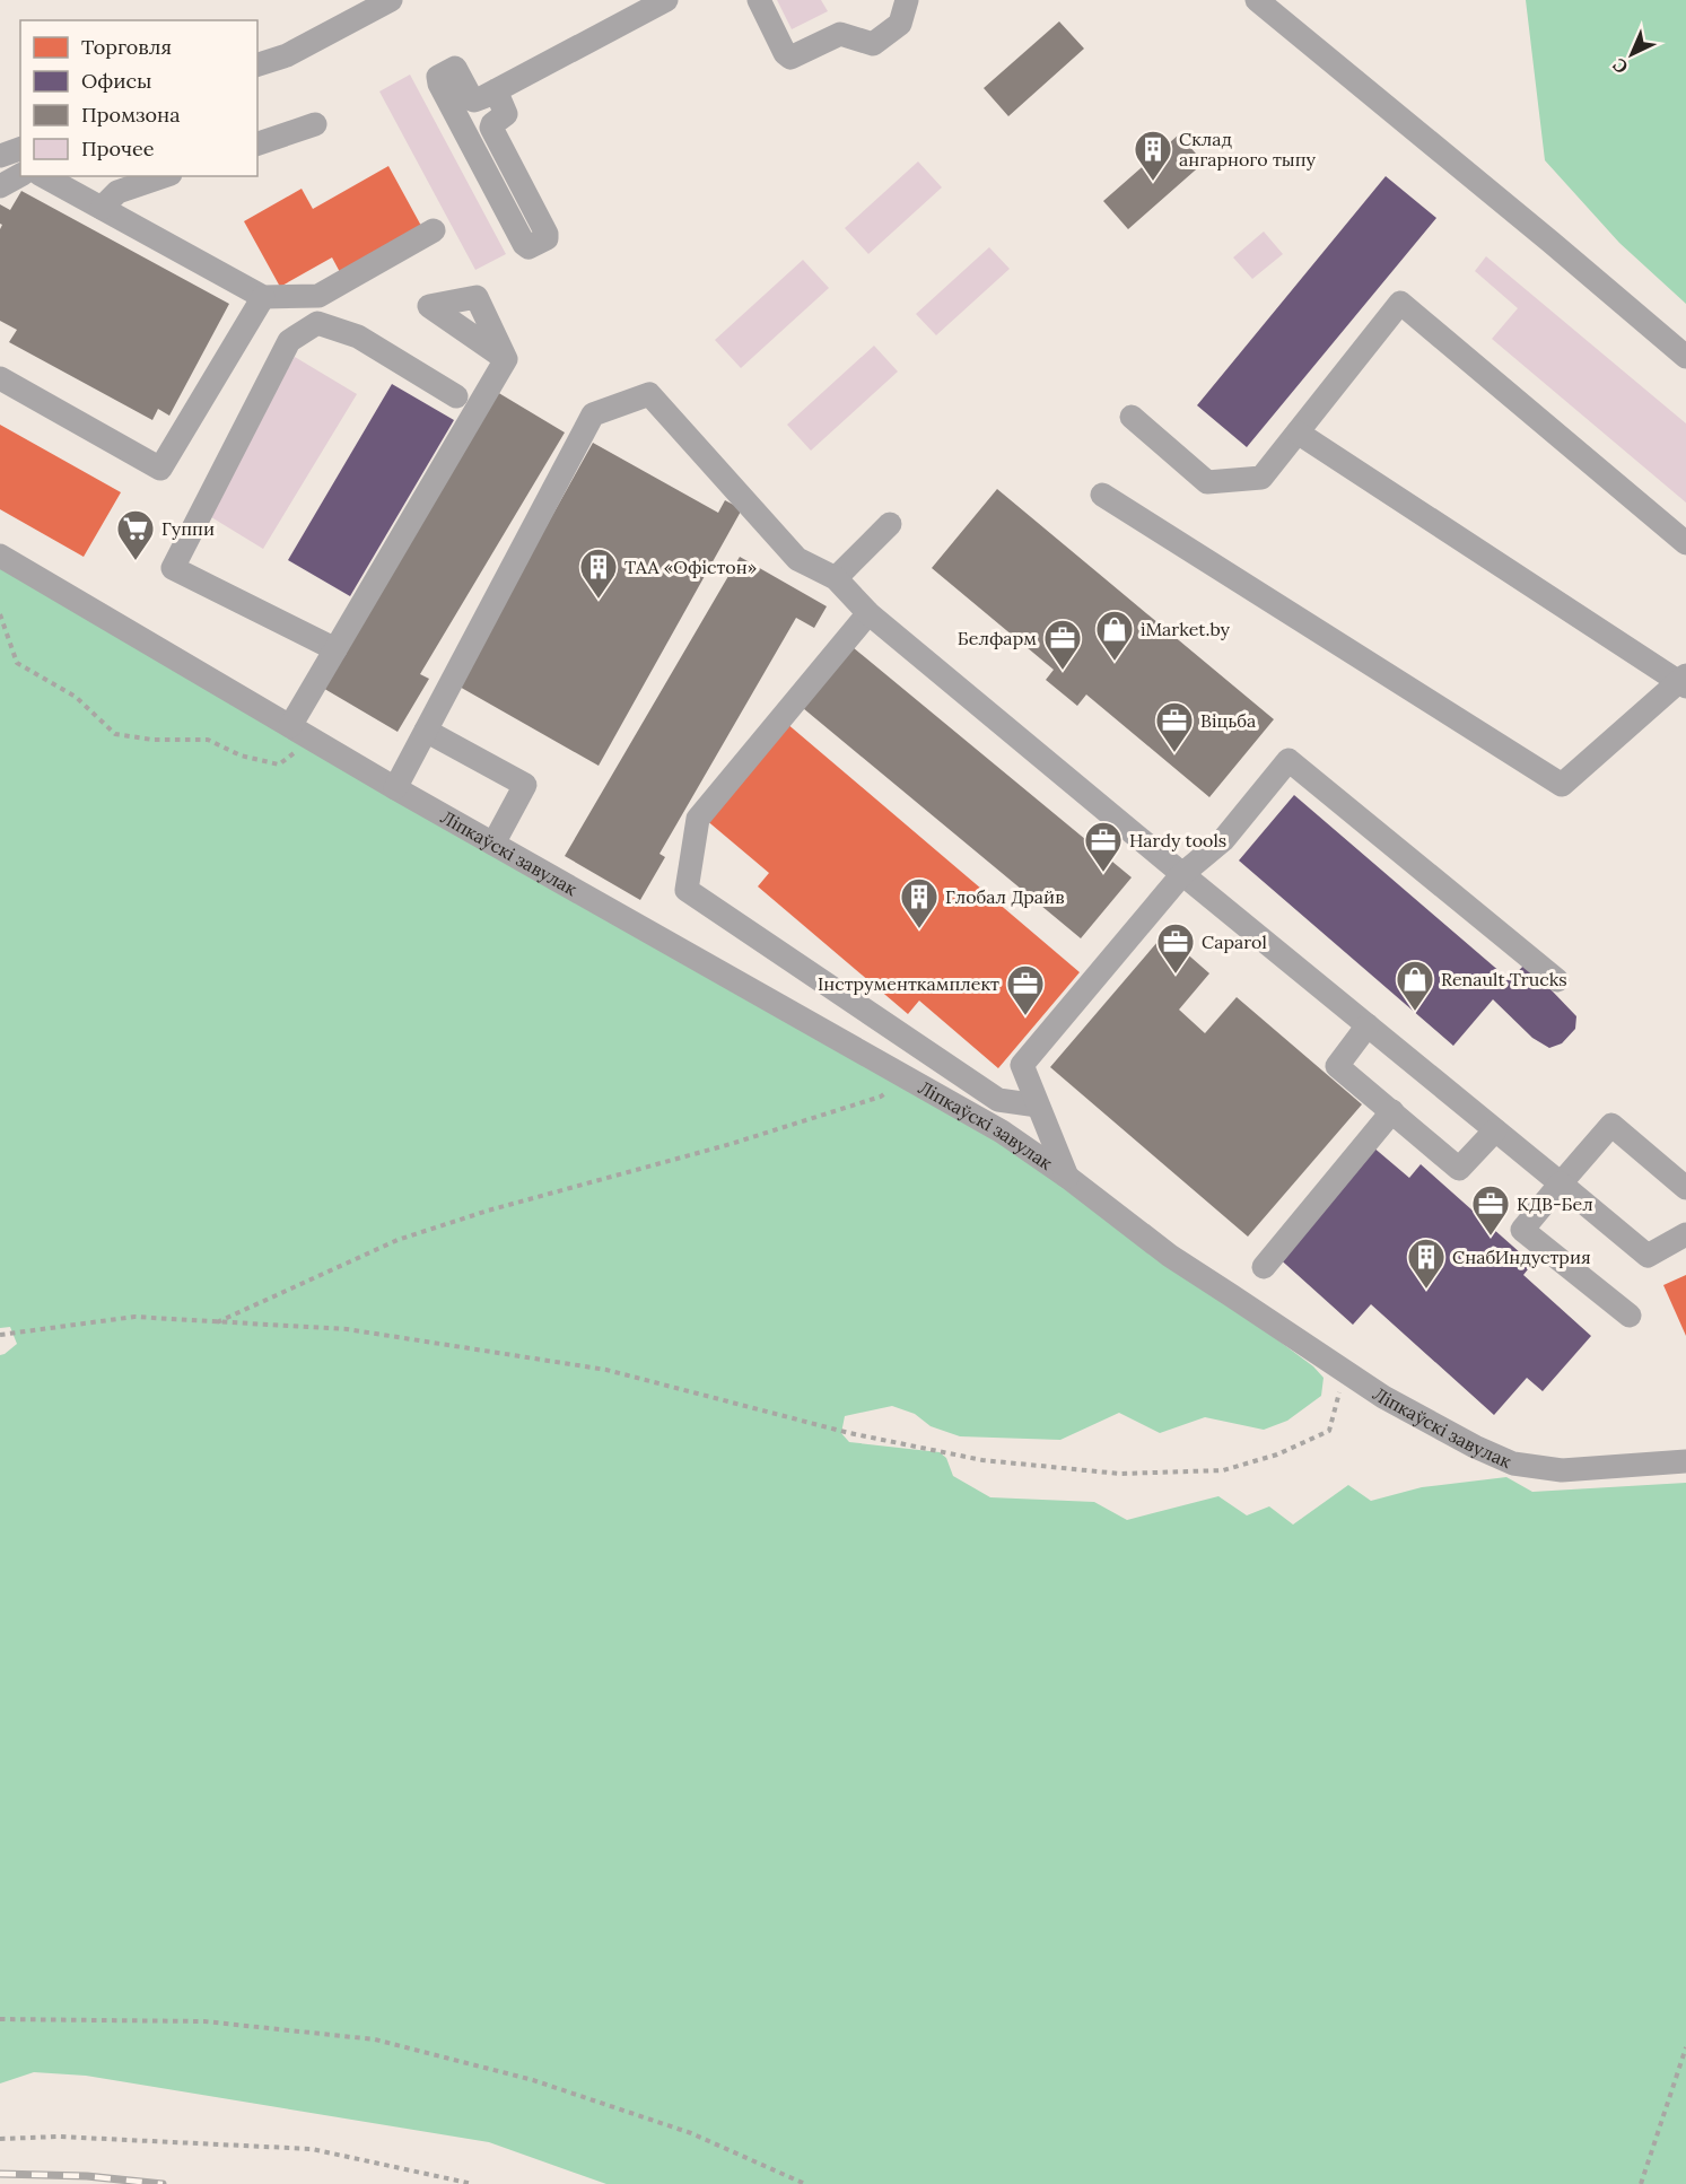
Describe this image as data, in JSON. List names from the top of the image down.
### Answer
{
  "streets": {
    "street": ["Ліпкаўскі завулак"]
  },
  "places": {
    "building": [
      "Склад ангарного тыпу",
      "ТАА «Офістон»",
      "Глобал Драйв",
      "СнабИндустрия"
    ],
    "supermarket": ["Гуппи"],
    "shop": ["iMarket.by", "Renault Trucks"],
    "office": [
      "Белфарм",
      "Віцьба",
      "Hardy tools",
      "Caparol",
      "Інструменткамплект",
      "КДВ-Бел"
    ]
  },
  "legend": [
    "Торговля",
    "Офисы",
    "Промзона",
    "Прочее"
  ],
  "north": "bottom left"
}
